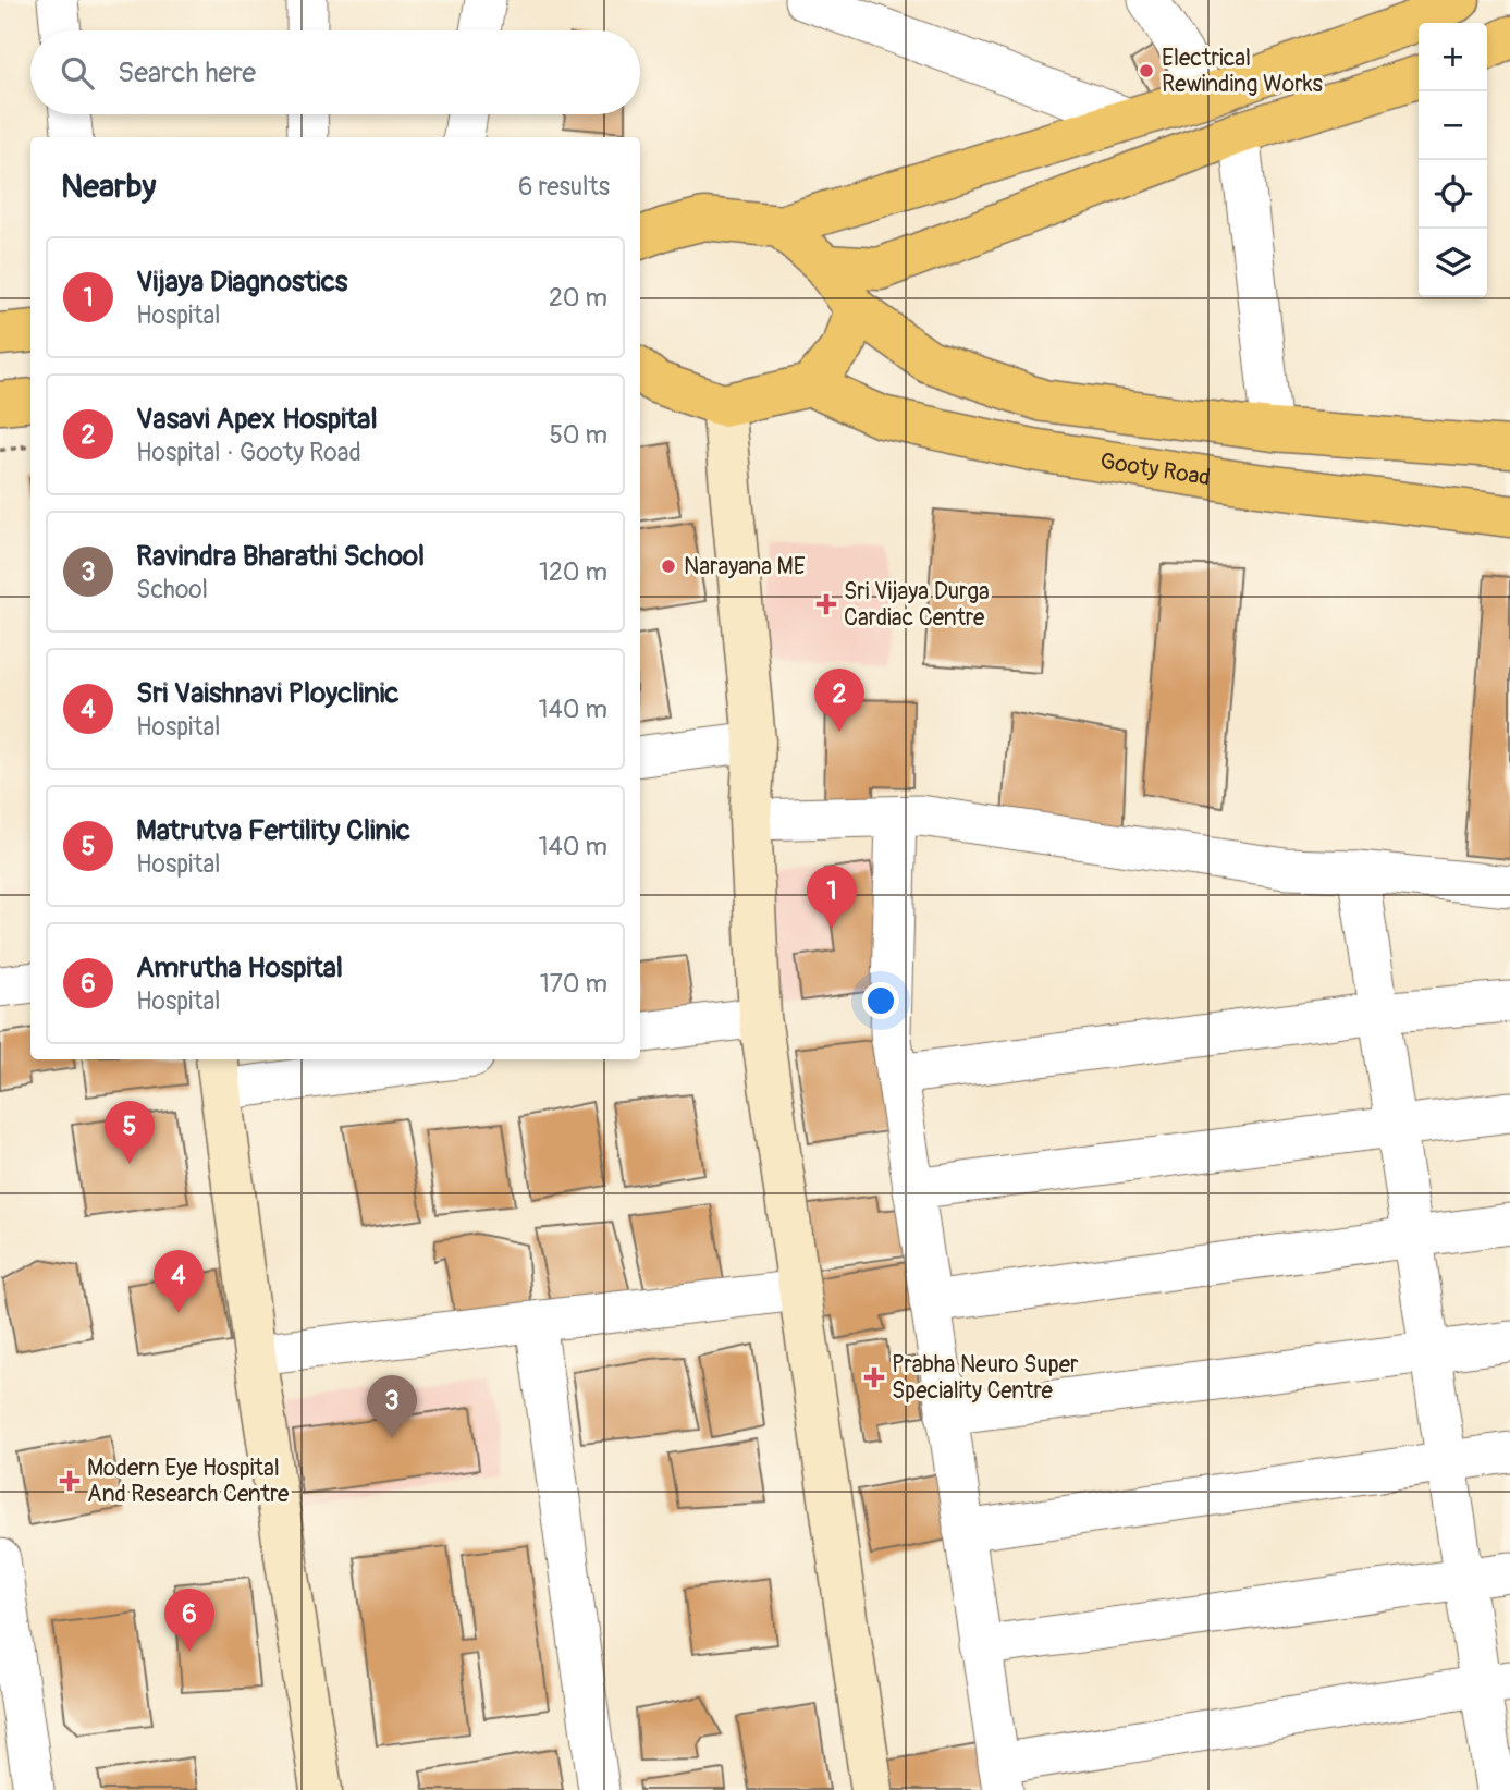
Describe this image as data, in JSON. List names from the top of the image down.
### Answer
{
  "streets": {
    "main road": ["Gooty Road"]
  },
  "places": {
    "other": ["Electrical Rewinding Works", "Narayana ME"],
    "health": ["Sri Vijaya Durga Cardiac Centre", "Prabha Neuro Super Speciality Centre", "Modern Eye Hospital And Research Centre"]
  },
  "page": {
    "map_buttons": ["+", "−"],
    "search": "Search here",
    "heading": ["Nearby", "6 results"],
    "list": [
      {
        "mark": "1",
        "name": "Vijaya Diagnostics",
        "note": "Hospital",
        "value": "20 m"
      },
      {
        "mark": "2",
        "name": "Vasavi Apex Hospital",
        "note": "Hospital · Gooty Road",
        "value": "50 m"
      },
      {
        "mark": "3",
        "name": "Ravindra Bharathi School",
        "note": "School",
        "value": "120 m"
      },
      {
        "mark": "4",
        "name": "Sri Vaishnavi Ployclinic",
        "note": "Hospital",
        "value": "140 m"
      },
      {
        "mark": "5",
        "name": "Matrutva Fertility Clinic",
        "note": "Hospital",
        "value": "140 m"
      },
      {
        "mark": "6",
        "name": "Amrutha Hospital",
        "note": "Hospital",
        "value": "170 m"
      }
    ],
    "pins": [
      "2",
      "1",
      "5",
      "4",
      "3",
      "6"
    ]
  }
}
